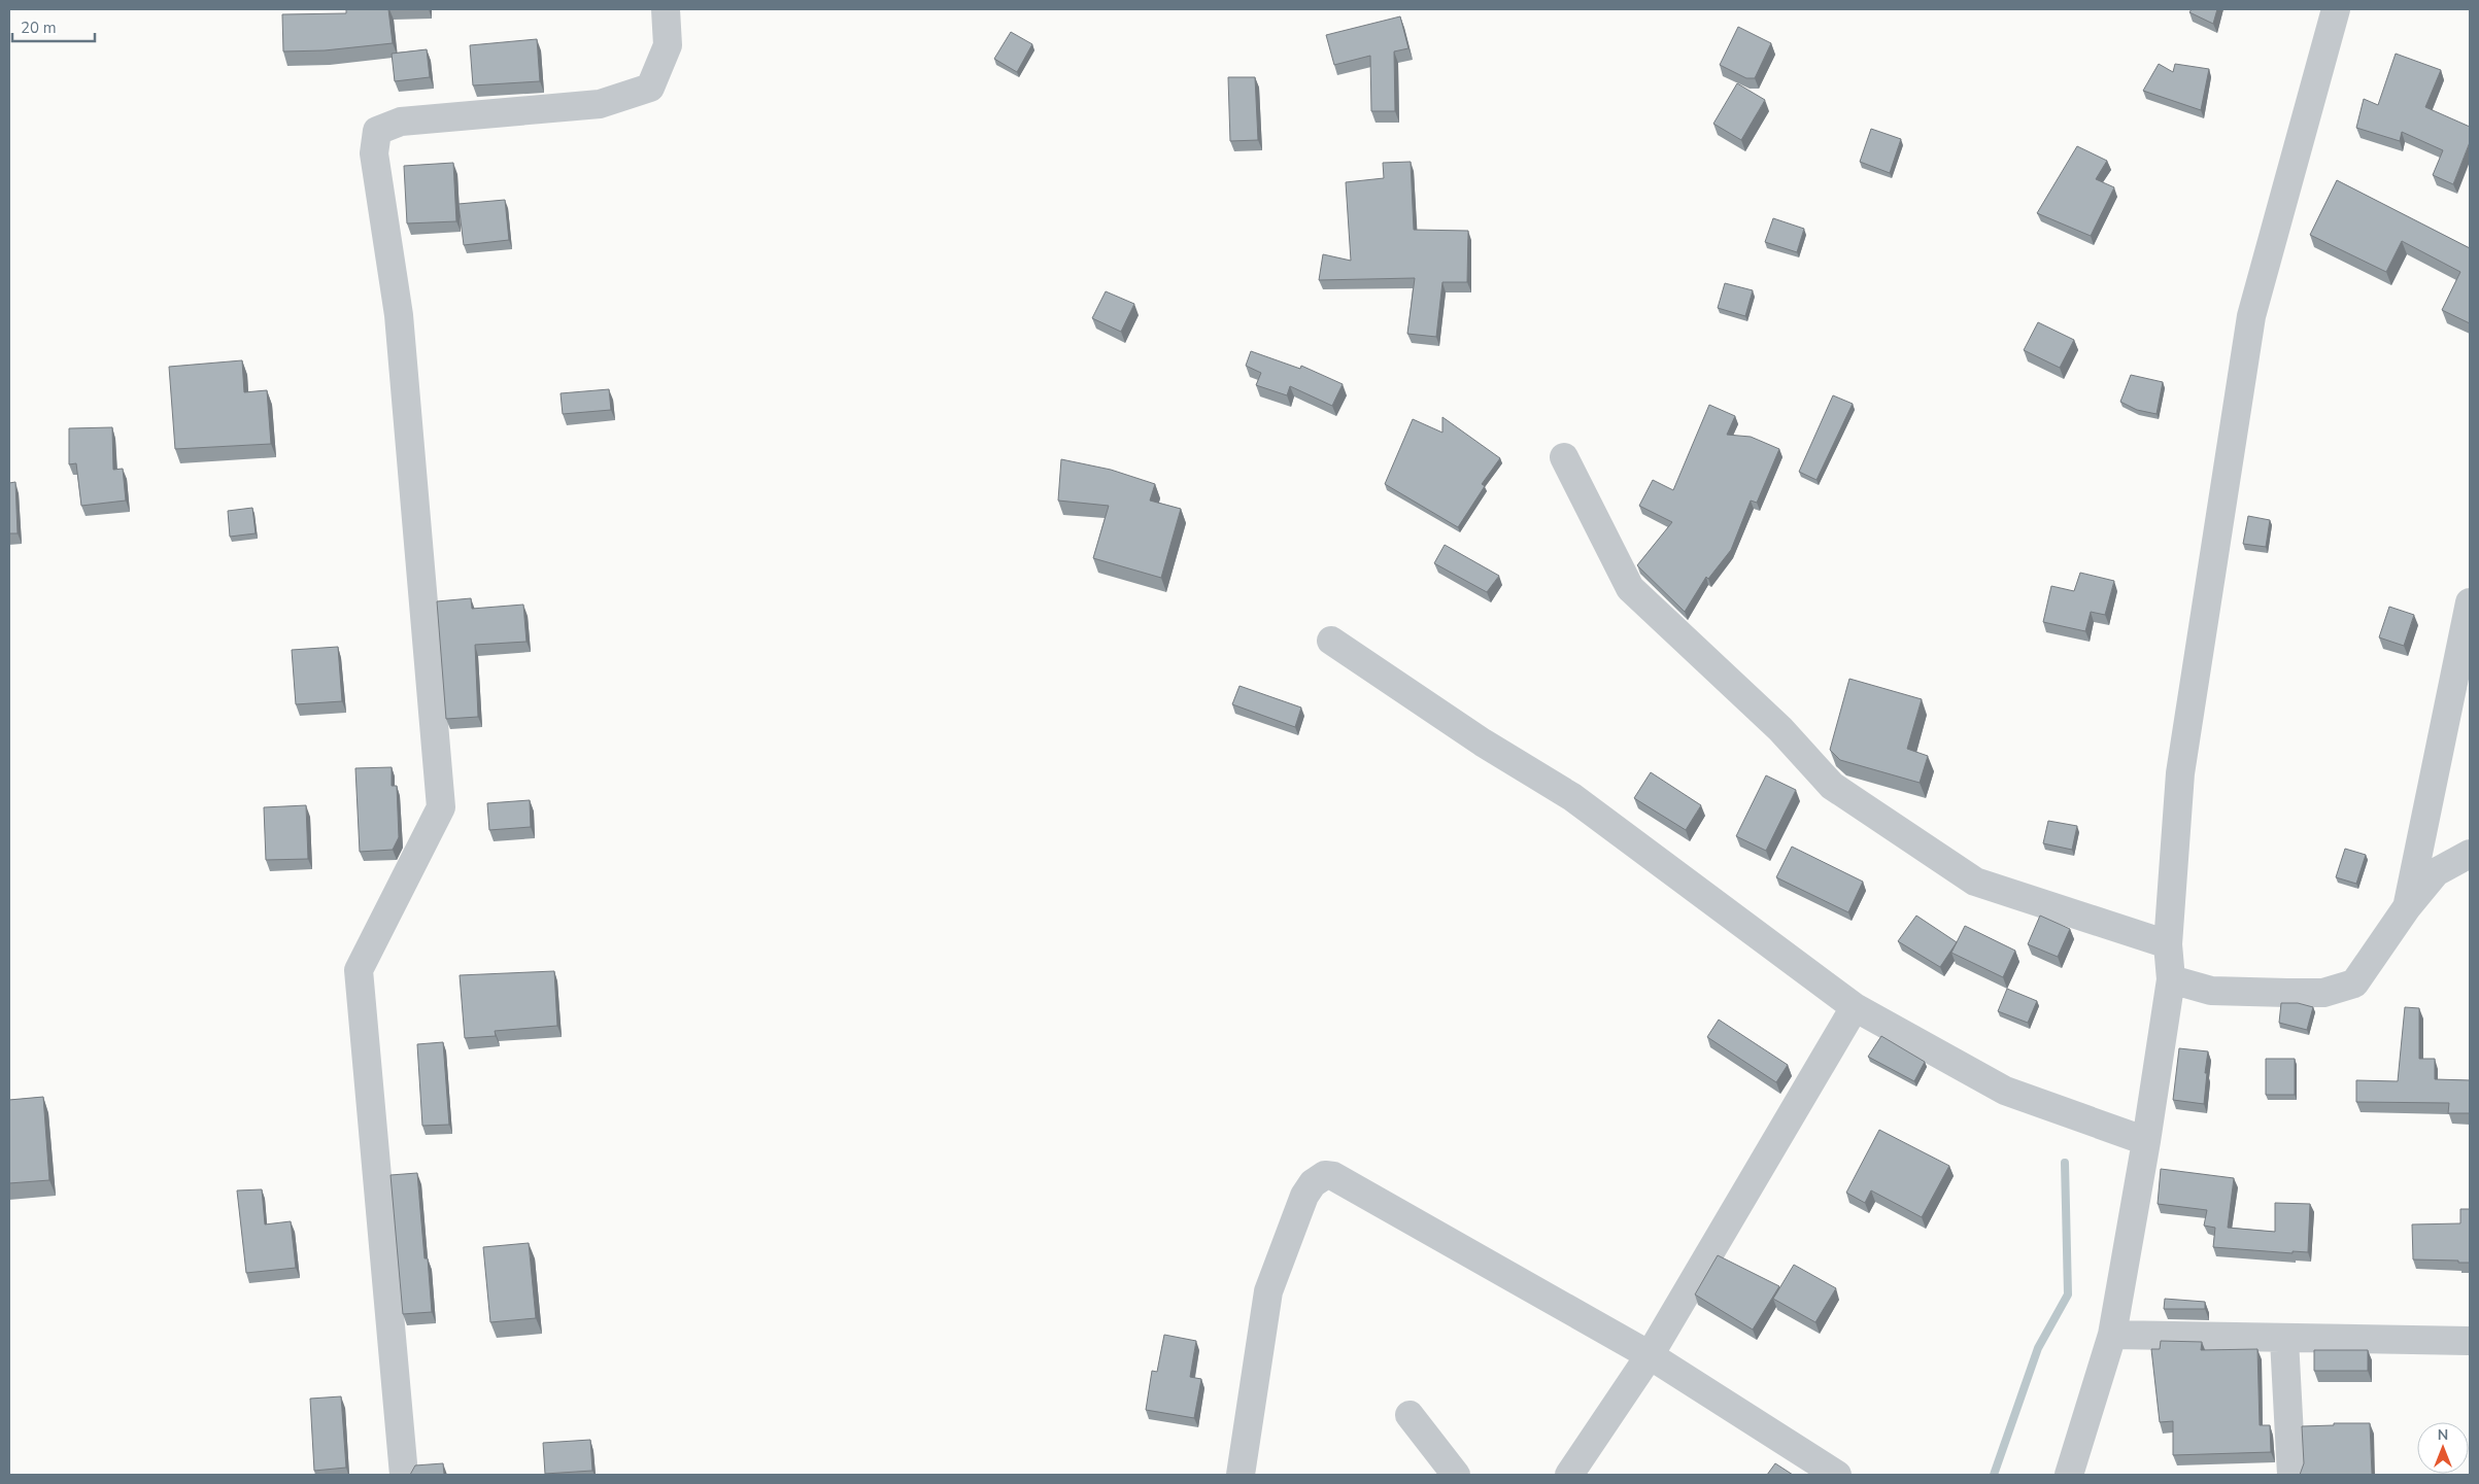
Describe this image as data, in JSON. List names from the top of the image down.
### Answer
{
  "scale_bar": "20 m",
  "north": "top"
}
